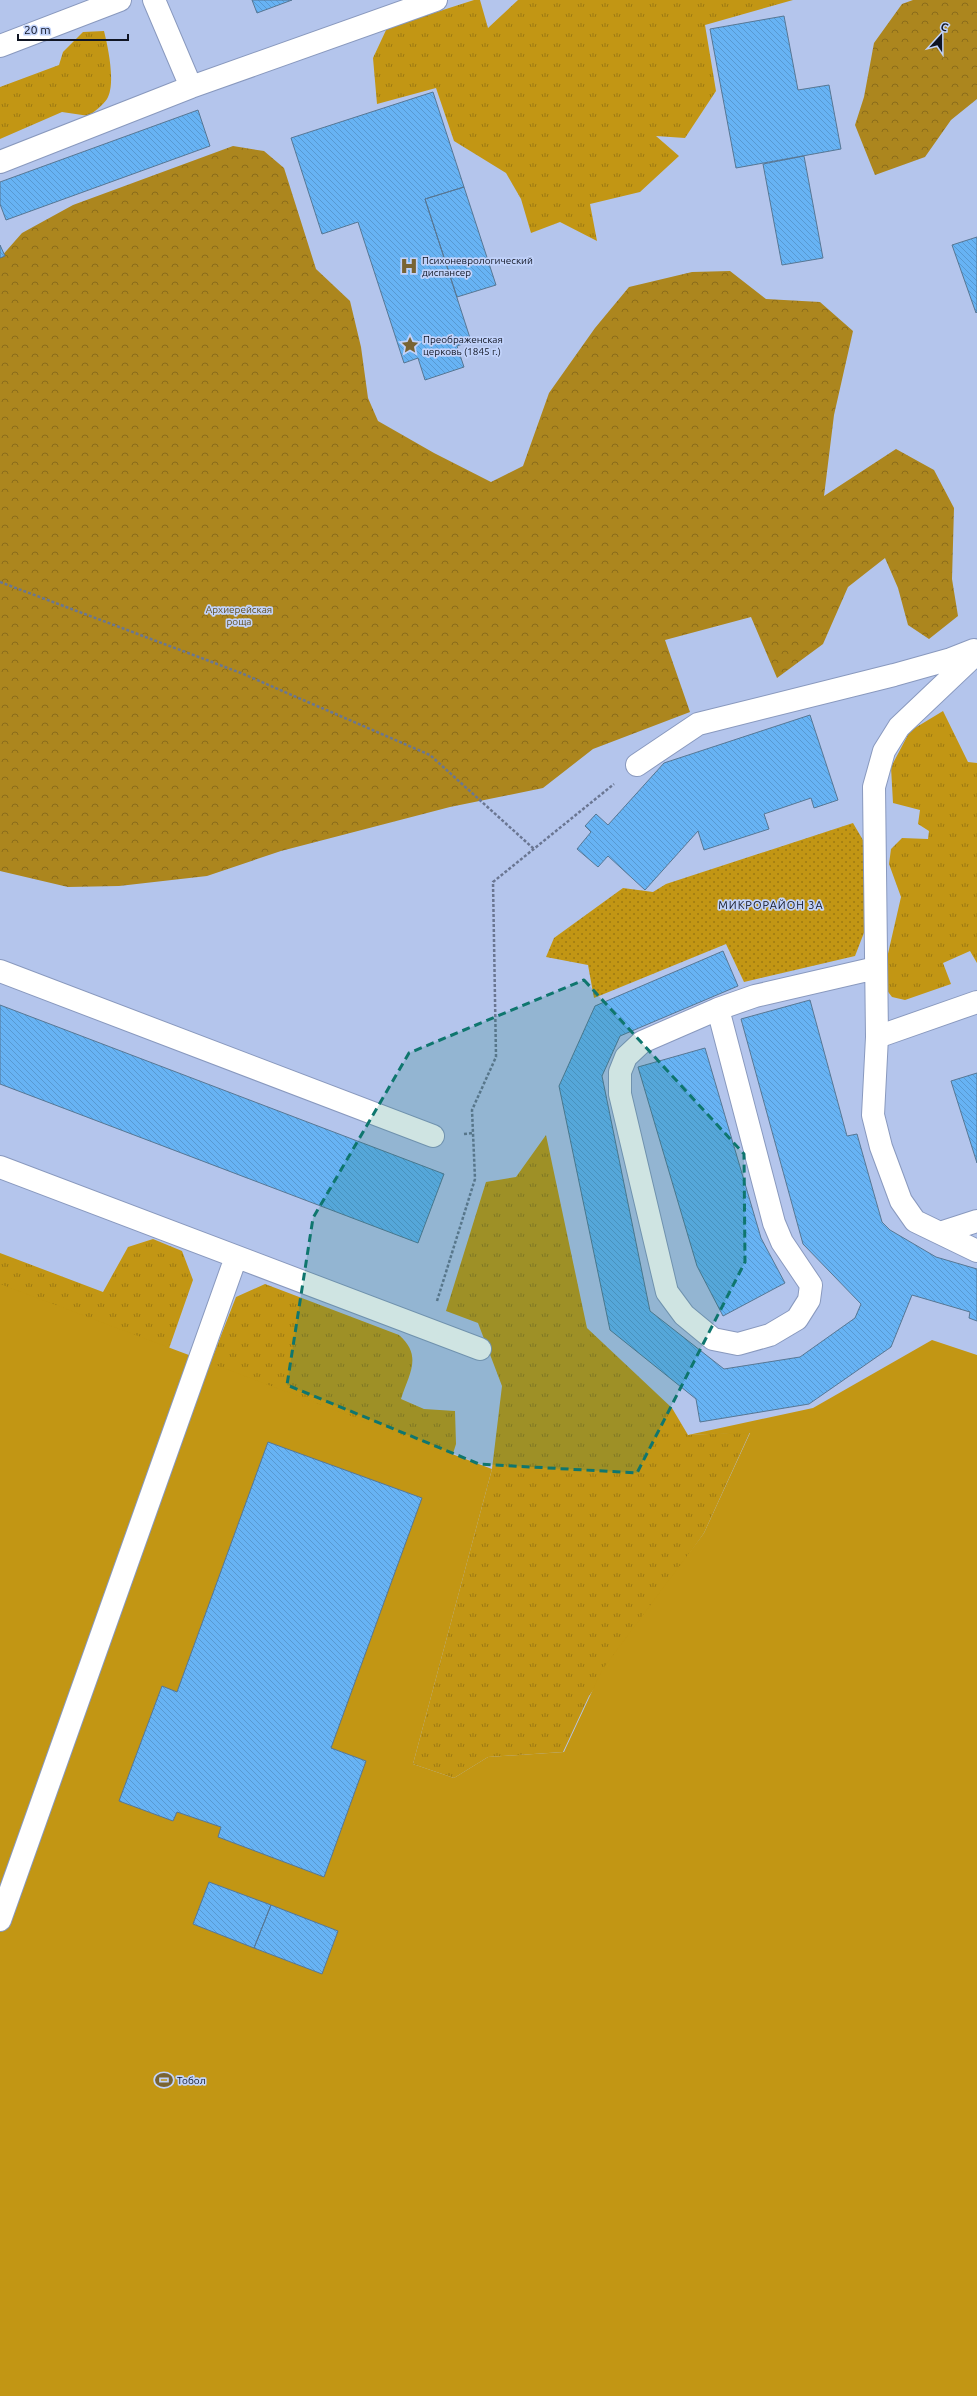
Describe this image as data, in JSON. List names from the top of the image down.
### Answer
{
  "districts": ["МИКРОРАЙОН 3А"],
  "parks": ["Архиерейская роща"],
  "places": {
    "hospital": ["Психоневрологический диспансер"],
    "place": ["Преображенская церковь (1845 г.)"],
    "sports": ["Тобол"]
  },
  "scale_bar": "20 m",
  "north": "top"
}
